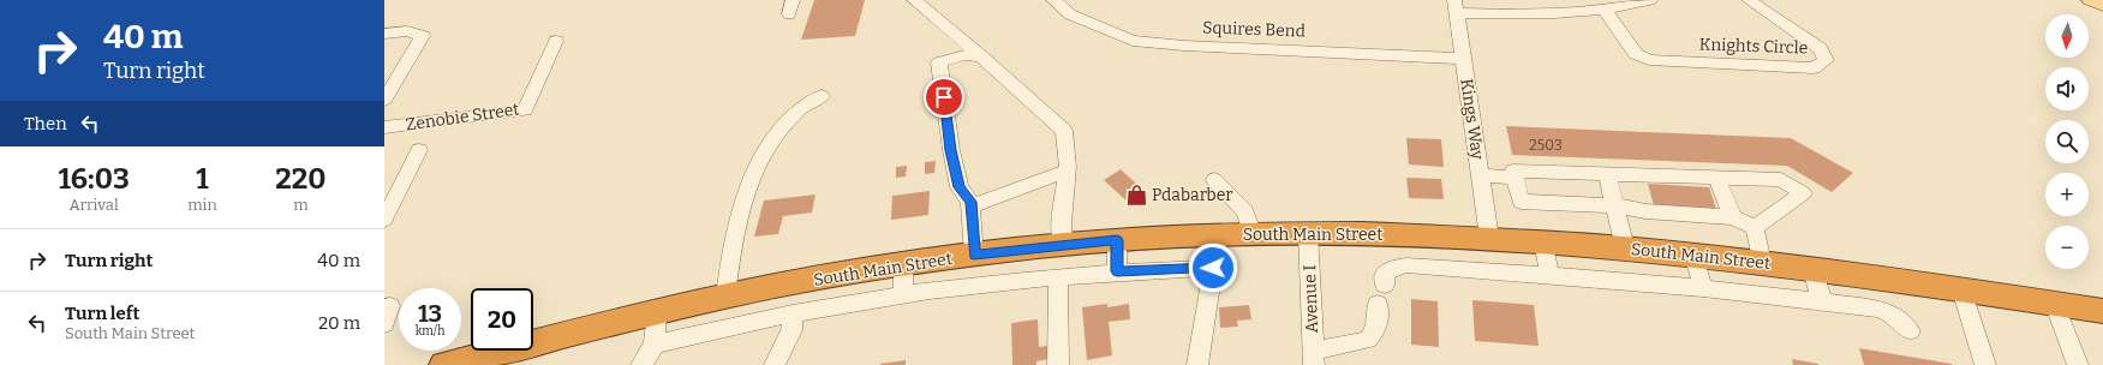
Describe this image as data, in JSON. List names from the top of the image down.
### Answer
{
  "streets": {
    "highway": ["South Main Street"],
    "street": [
      "Squires Bend",
      "Knights Circle",
      "Zenobie Street",
      "Kings Way",
      "Avenue I"
    ]
  },
  "crossings": [
    ["Squires Bend", "Kings Way"],
    ["Kings Way", "South Main Street"],
    ["South Main Street", "Avenue I"]
  ],
  "places": {
    "shop": ["Pdabarber"]
  },
  "house_numbers": ["2503"],
  "north": "bottom",
  "page": {
    "turn": ["40 m", "Turn right"],
    "map_buttons": ["+", "−"],
    "then": "Then",
    "eta": [
      "16:03",
      "Arrival",
      "1",
      "min",
      "220",
      "m"
    ],
    "list": [
      {
        "name": "Turn right",
        "value": "40 m"
      },
      {
        "name": "Turn left",
        "note": "South Main Street",
        "value": "20 m"
      }
    ],
    "speed": "13 km/h",
    "limit": "20"
  }
}
